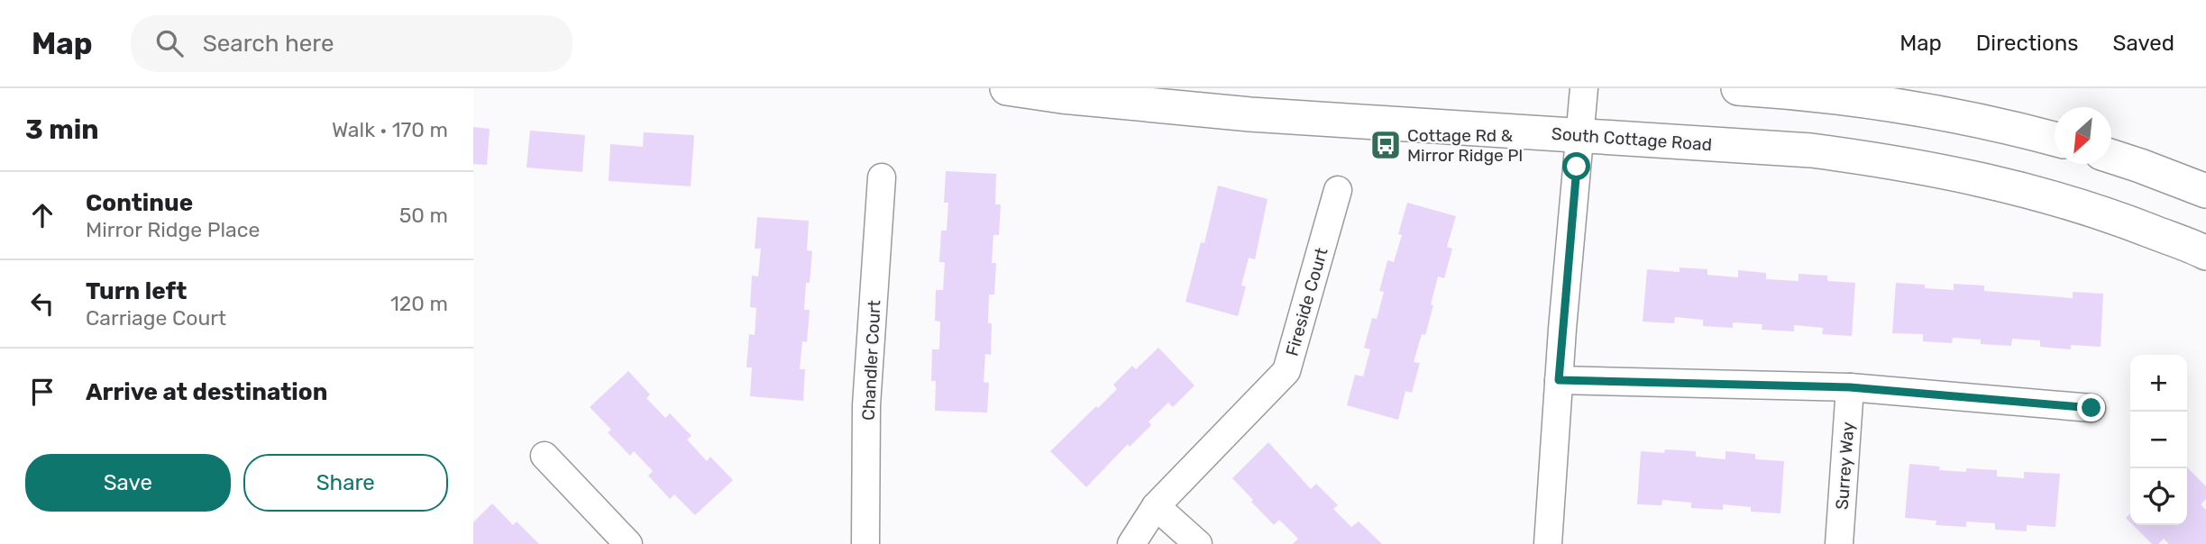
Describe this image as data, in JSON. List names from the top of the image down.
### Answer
{
  "streets": {
    "street": [
      "South Cottage Road",
      "Fireside Court",
      "Chandler Court",
      "Surrey Way"
    ]
  },
  "places": {
    "bus stop": ["Cottage Rd & Mirror Ridge Pl"]
  },
  "north": "bottom left",
  "page": {
    "header": "Map",
    "search": "Search here",
    "nav": ["Map", "Directions", "Saved"],
    "heading": ["3 min", "Walk · 170 m"],
    "list": [
      ["Continue", "Mirror Ridge Place", "50 m"],
      ["Turn left", "Carriage Court", "120 m"],
      "Arrive at destination"
    ],
    "map_buttons": ["+", "−"],
    "buttons": ["Save", "Share"]
  }
}
